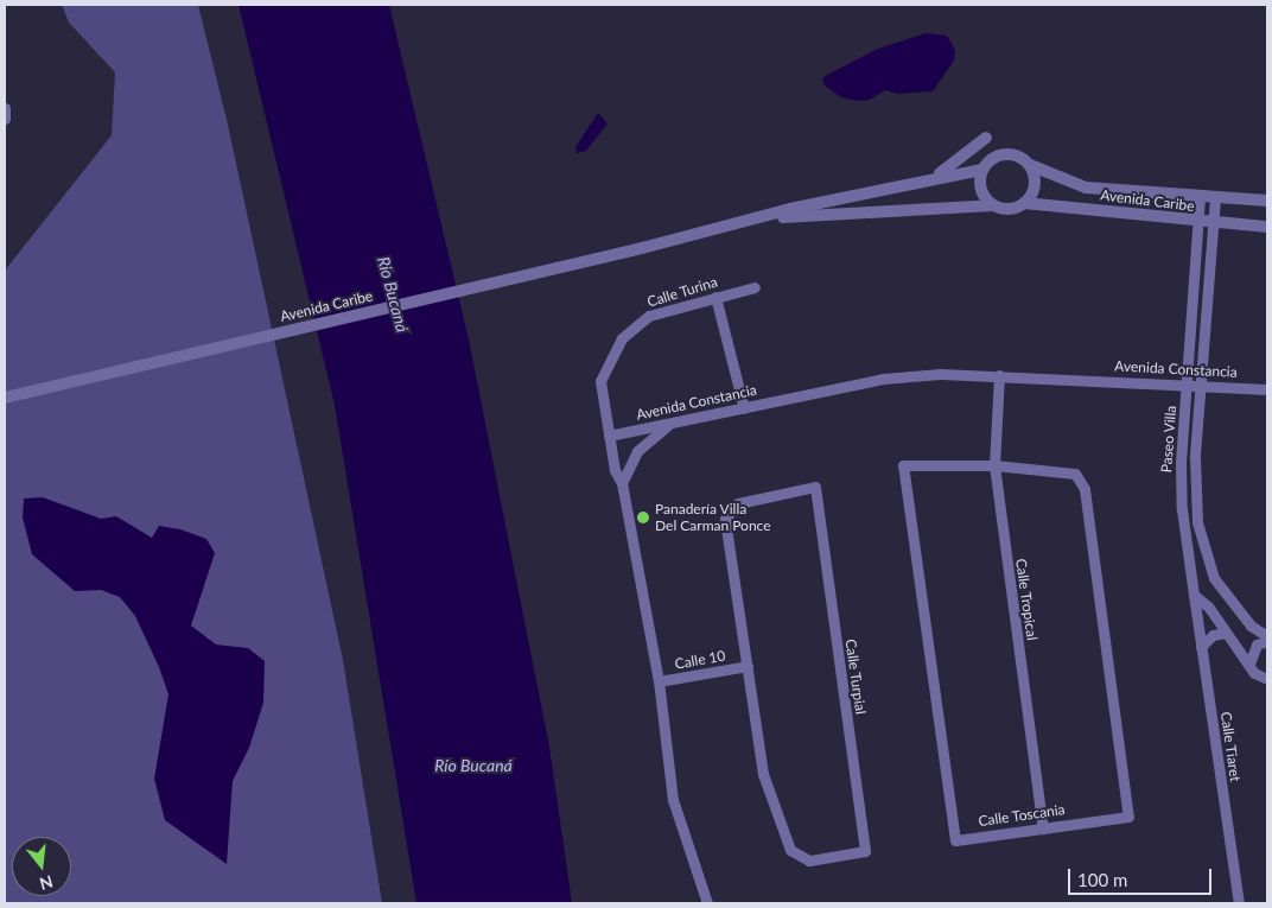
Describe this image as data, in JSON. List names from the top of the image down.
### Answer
{
  "streets": {
    "street": [
      "Avenida Caribe",
      "Calle Turina",
      "Avenida Constancia",
      "Paseo Villa",
      "Calle Tropical",
      "Calle 10",
      "Calle Turpial",
      "Calle Tiaret",
      "Calle Toscania"
    ]
  },
  "crossings": [
    ["Avenida Caribe", "Paseo Villa"],
    ["Calle Turina", "Avenida Constancia"],
    ["Avenida Constancia", "Paseo Villa"],
    ["Avenida Constancia", "Calle Tropical"],
    ["Paseo Villa", "Calle Tiaret"],
    ["Calle Tropical", "Calle Toscania"],
    ["Calle 10", "Calle Turpial"]
  ],
  "water": ["Río Bucaná"],
  "places": ["Panadería Villa Del Carman Ponce"],
  "scale_bar": "100 m",
  "north": "bottom"
}
